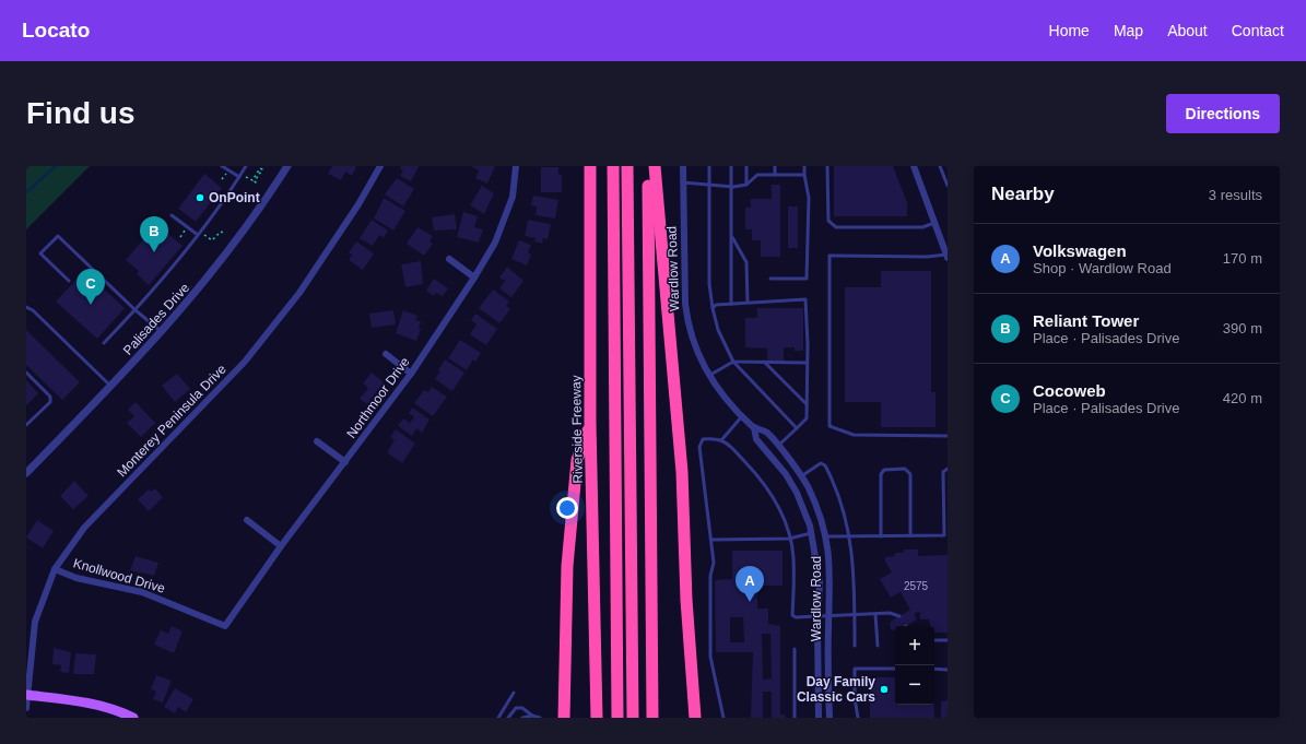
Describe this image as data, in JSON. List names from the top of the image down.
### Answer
{
  "streets": {
    "highway": ["Riverside Freeway"],
    "street": [
      "Wardlow Road",
      "Palisades Drive",
      "Northmoor Drive",
      "Monterey Peninsula Drive",
      "Knollwood Drive"
    ]
  },
  "crossings": [
    ["Northmoor Drive", "Knollwood Drive"],
    ["Monterey Peninsula Drive", "Knollwood Drive"]
  ],
  "places": ["OnPoint", "Day Family Classic Cars"],
  "house_numbers": ["2575"],
  "page": {
    "header": "Locato",
    "nav": [
      "Home",
      "Map",
      "About",
      "Contact"
    ],
    "buttons": "Directions",
    "title": "Find us",
    "heading": ["Nearby", "3 results"],
    "pins": ["B", "C", "A"],
    "list": [
      {
        "mark": "A",
        "name": "Volkswagen",
        "note": "Shop · Wardlow Road",
        "value": "170 m"
      },
      {
        "mark": "B",
        "name": "Reliant Tower",
        "note": "Place · Palisades Drive",
        "value": "390 m"
      },
      {
        "mark": "C",
        "name": "Cocoweb",
        "note": "Place · Palisades Drive",
        "value": "420 m"
      }
    ],
    "map_buttons": ["+", "−"]
  }
}
